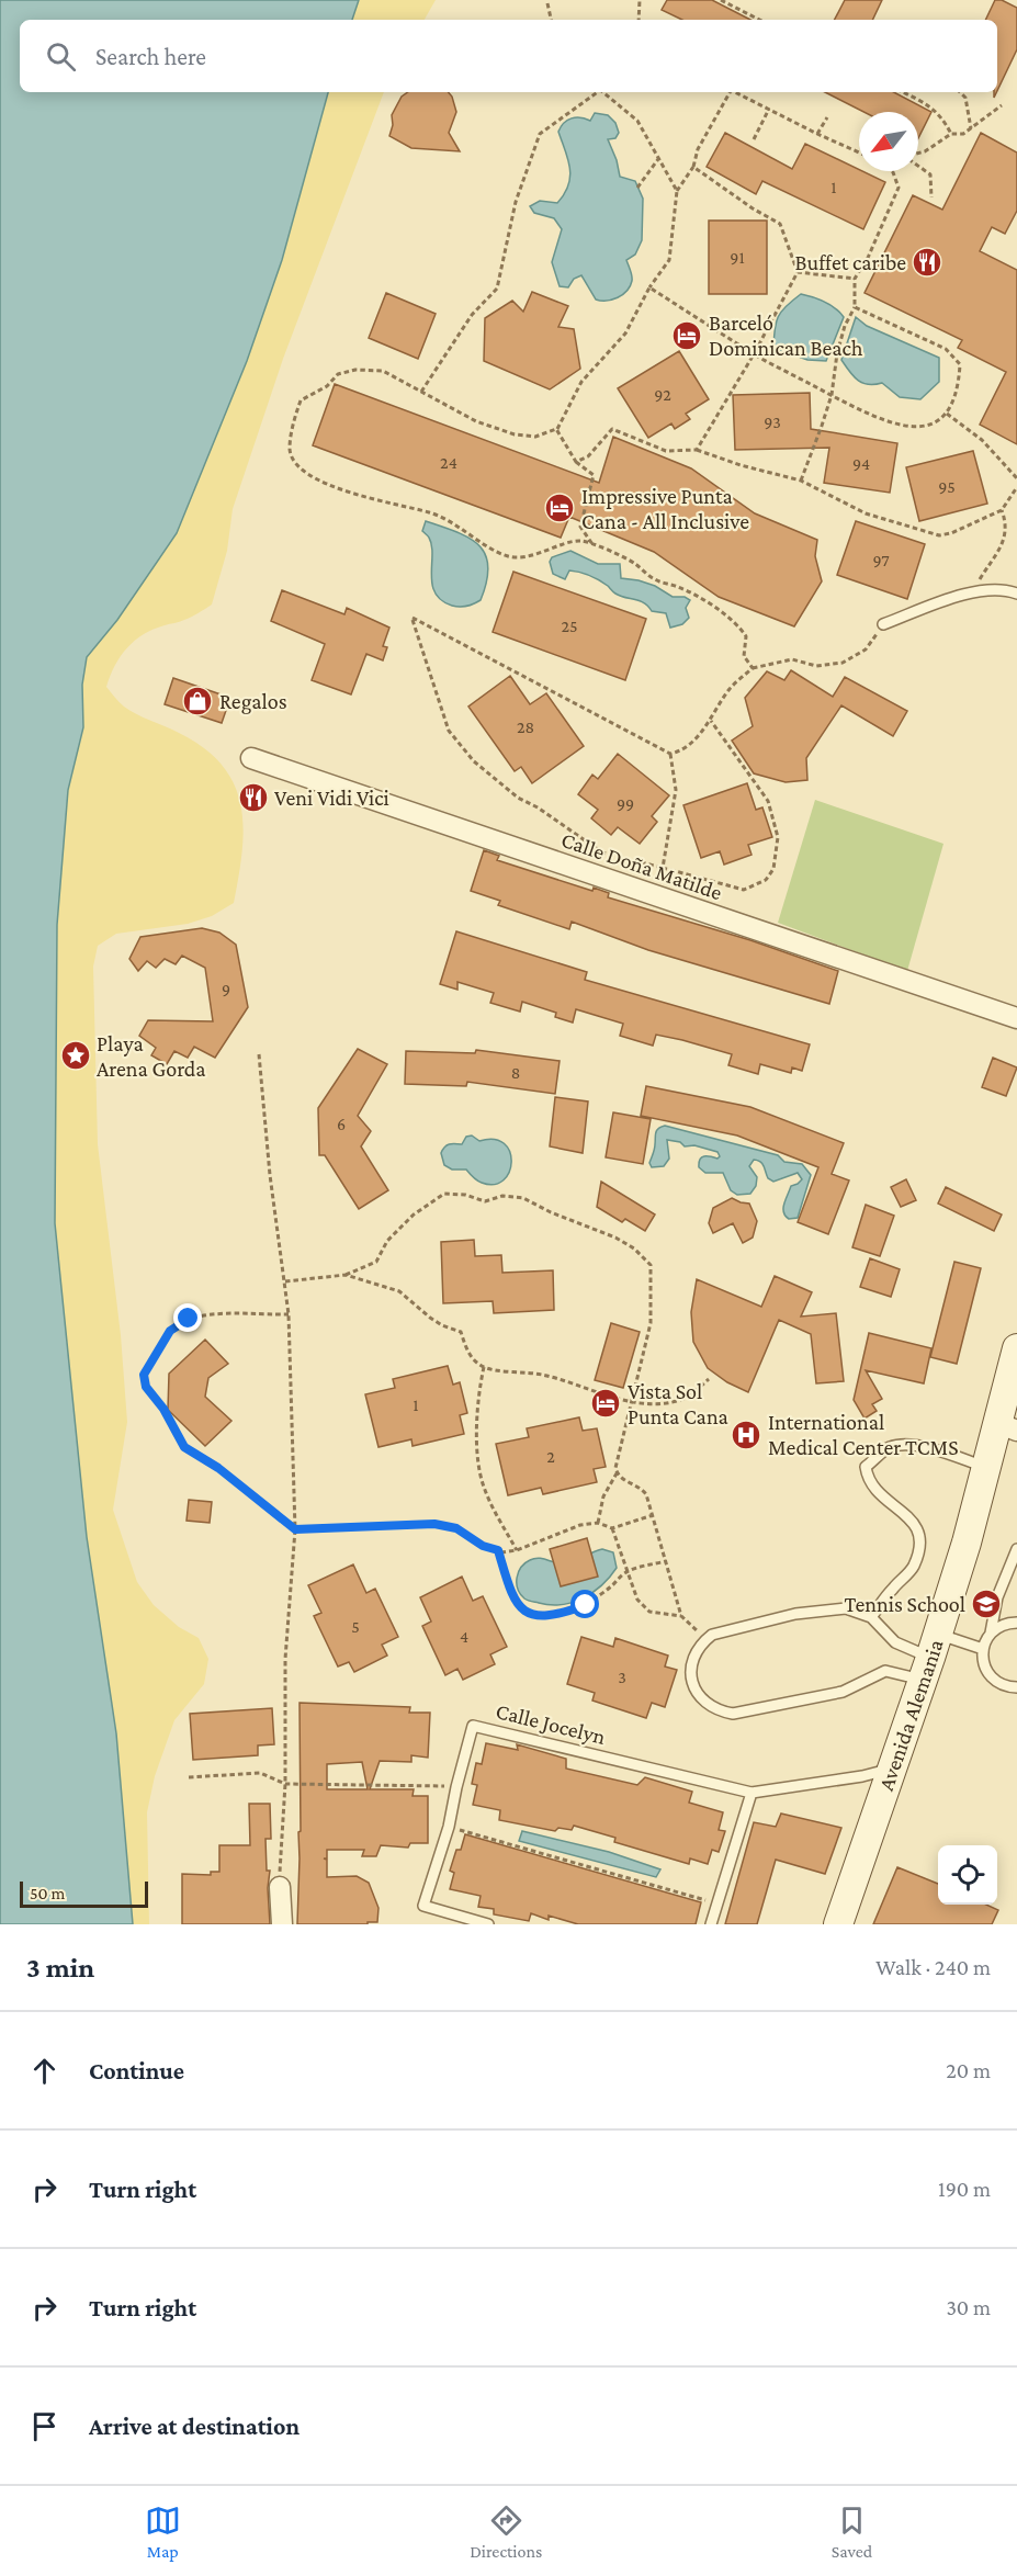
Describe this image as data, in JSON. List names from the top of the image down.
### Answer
{
  "streets": {
    "street": ["Calle Doña Matilde", "Avenida Alemania"],
    "lane": ["Calle Jocelyn"]
  },
  "crossings": [
    ["Avenida Alemania", "Calle Jocelyn"]
  ],
  "places": {
    "restaurant": ["Buffet caribe", "Veni Vidi Vici"],
    "hotel": ["Barceló Dominican Beach", "Impressive Punta Cana - All Inclusive", "Vista Sol Punta Cana"],
    "shop": ["Regalos"],
    "place": ["Playa Arena Gorda"],
    "hospital": ["International Medical Center TCMS"],
    "school or university": ["Tennis School"]
  },
  "house_numbers": [
    "1",
    "91",
    "92",
    "93",
    "24",
    "94",
    "95",
    "97",
    "25",
    "28",
    "99",
    "9",
    "8",
    "6",
    "1",
    "2",
    "5",
    "4",
    "3"
  ],
  "scale_bar": "50 m",
  "north": "bottom left",
  "page": {
    "search": "Search here",
    "scale": "50 m",
    "heading": ["3 min", "Walk · 240 m"],
    "list": [
      ["Continue", "20 m"],
      ["Turn right", "190 m"],
      ["Turn right", "30 m"],
      "Arrive at destination"
    ],
    "nav": ["Map", "Directions", "Saved"]
  }
}
